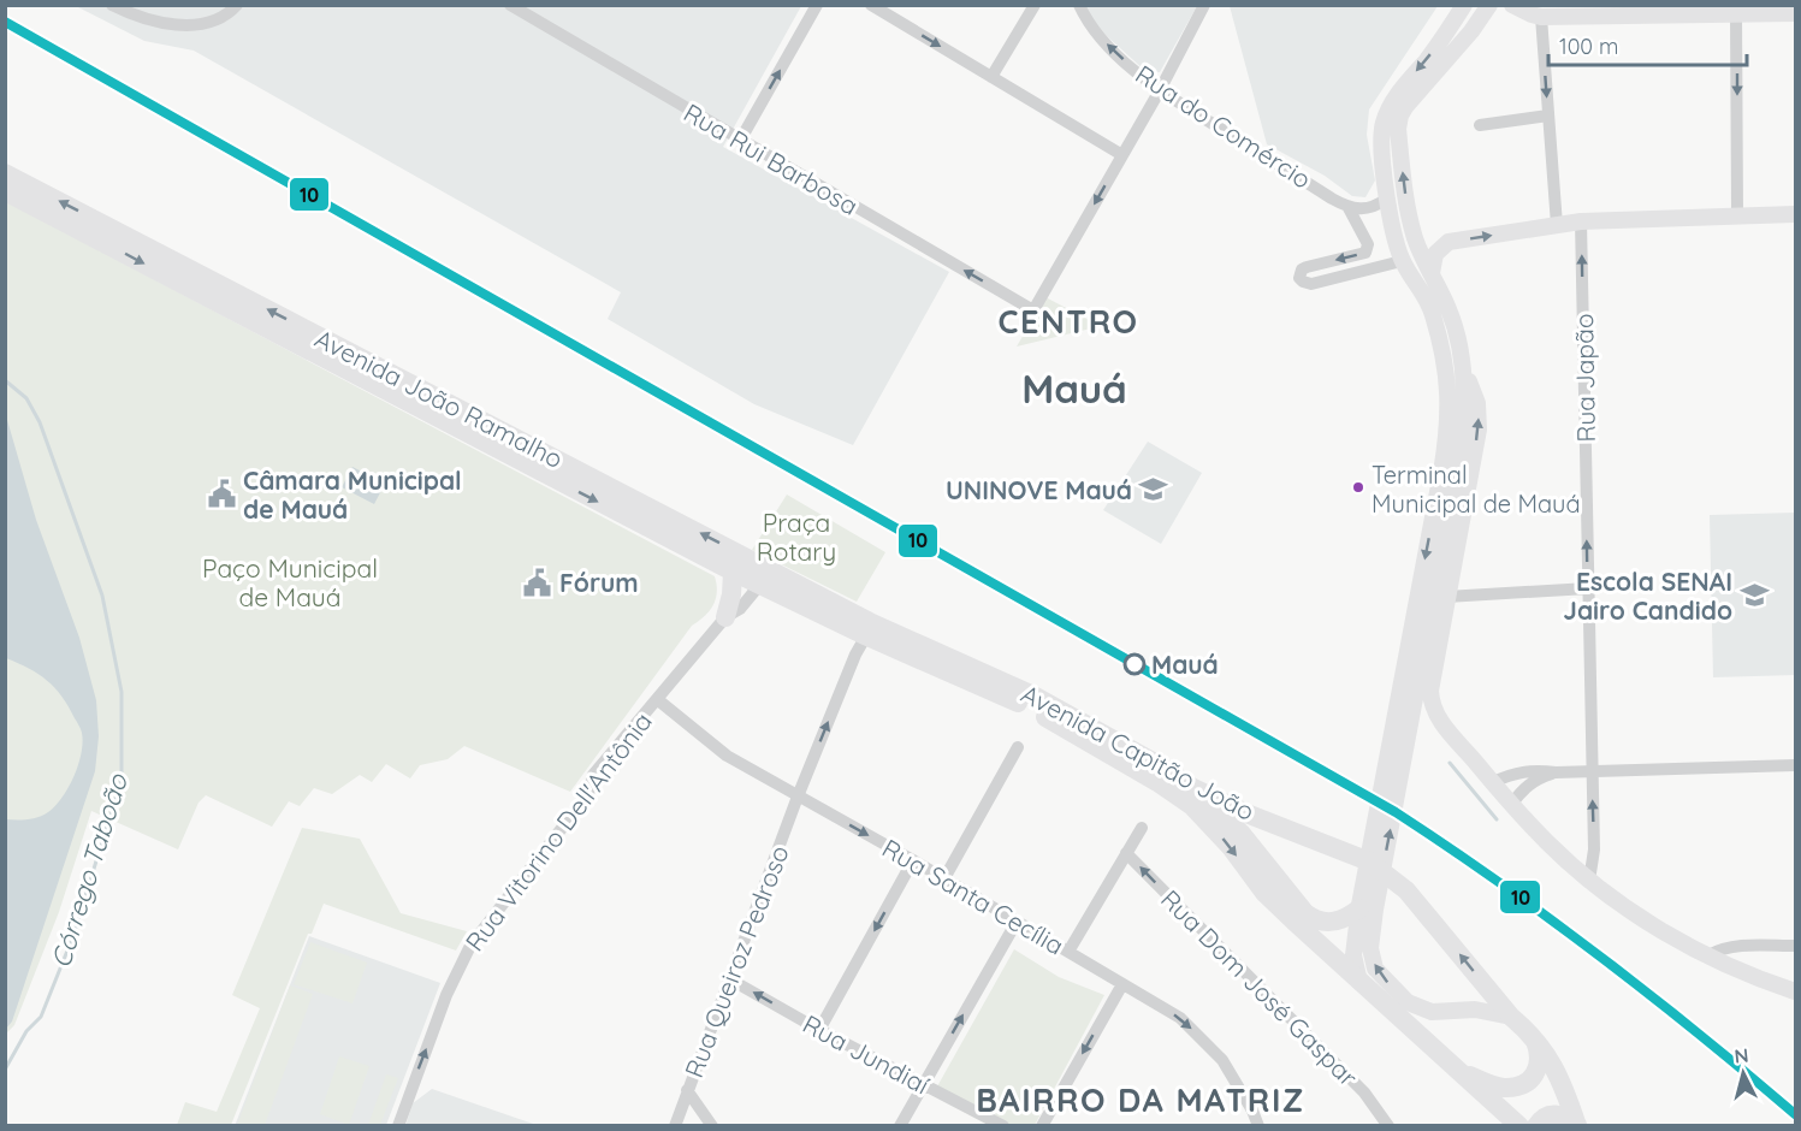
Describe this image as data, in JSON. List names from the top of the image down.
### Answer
{
  "streets": {
    "highway": ["Avenida João Ramalho", "Avenida Capitão João"],
    "street": [
      "Rua do Comércio",
      "Rua Rui Barbosa",
      "Rua Japão",
      "Rua Vitorino Dell'Antônia",
      "Rua Santa Cecília",
      "Rua Queiroz Pedroso",
      "Rua Dom José Gaspar",
      "Rua Jundiaí"
    ]
  },
  "crossings": [
    ["Avenida João Ramalho", "Avenida Capitão João"],
    ["Avenida João Ramalho", "Rua Vitorino Dell'Antônia"],
    ["Avenida João Ramalho", "Rua Queiroz Pedroso"],
    ["Avenida Capitão João", "Rua Queiroz Pedroso"],
    ["Rua Vitorino Dell'Antônia", "Rua Santa Cecília"],
    ["Rua Santa Cecília", "Rua Queiroz Pedroso"],
    ["Rua Queiroz Pedroso", "Rua Jundiaí"]
  ],
  "one_way": [
    "Rua Japão",
    "Rua Vitorino Dell'Antônia",
    "Rua Santa Cecília",
    "Rua Dom José Gaspar"
  ],
  "districts": ["CENTRO", "Mauá", "BAIRRO DA MATRIZ"],
  "water": ["Córrego Taboão"],
  "parks": ["Praça Rotary", "Paço Municipal de Mauá"],
  "places": {
    "other": ["Terminal Municipal de Mauá", "Mauá"],
    "school or university": ["UNINOVE Mauá", "Escola SENAI Jairo Candido"],
    "public building": ["Câmara Municipal de Mauá", "Fórum"]
  },
  "lines": ["transit line 10"],
  "scale_bar": "100 m",
  "north": "top"
}
